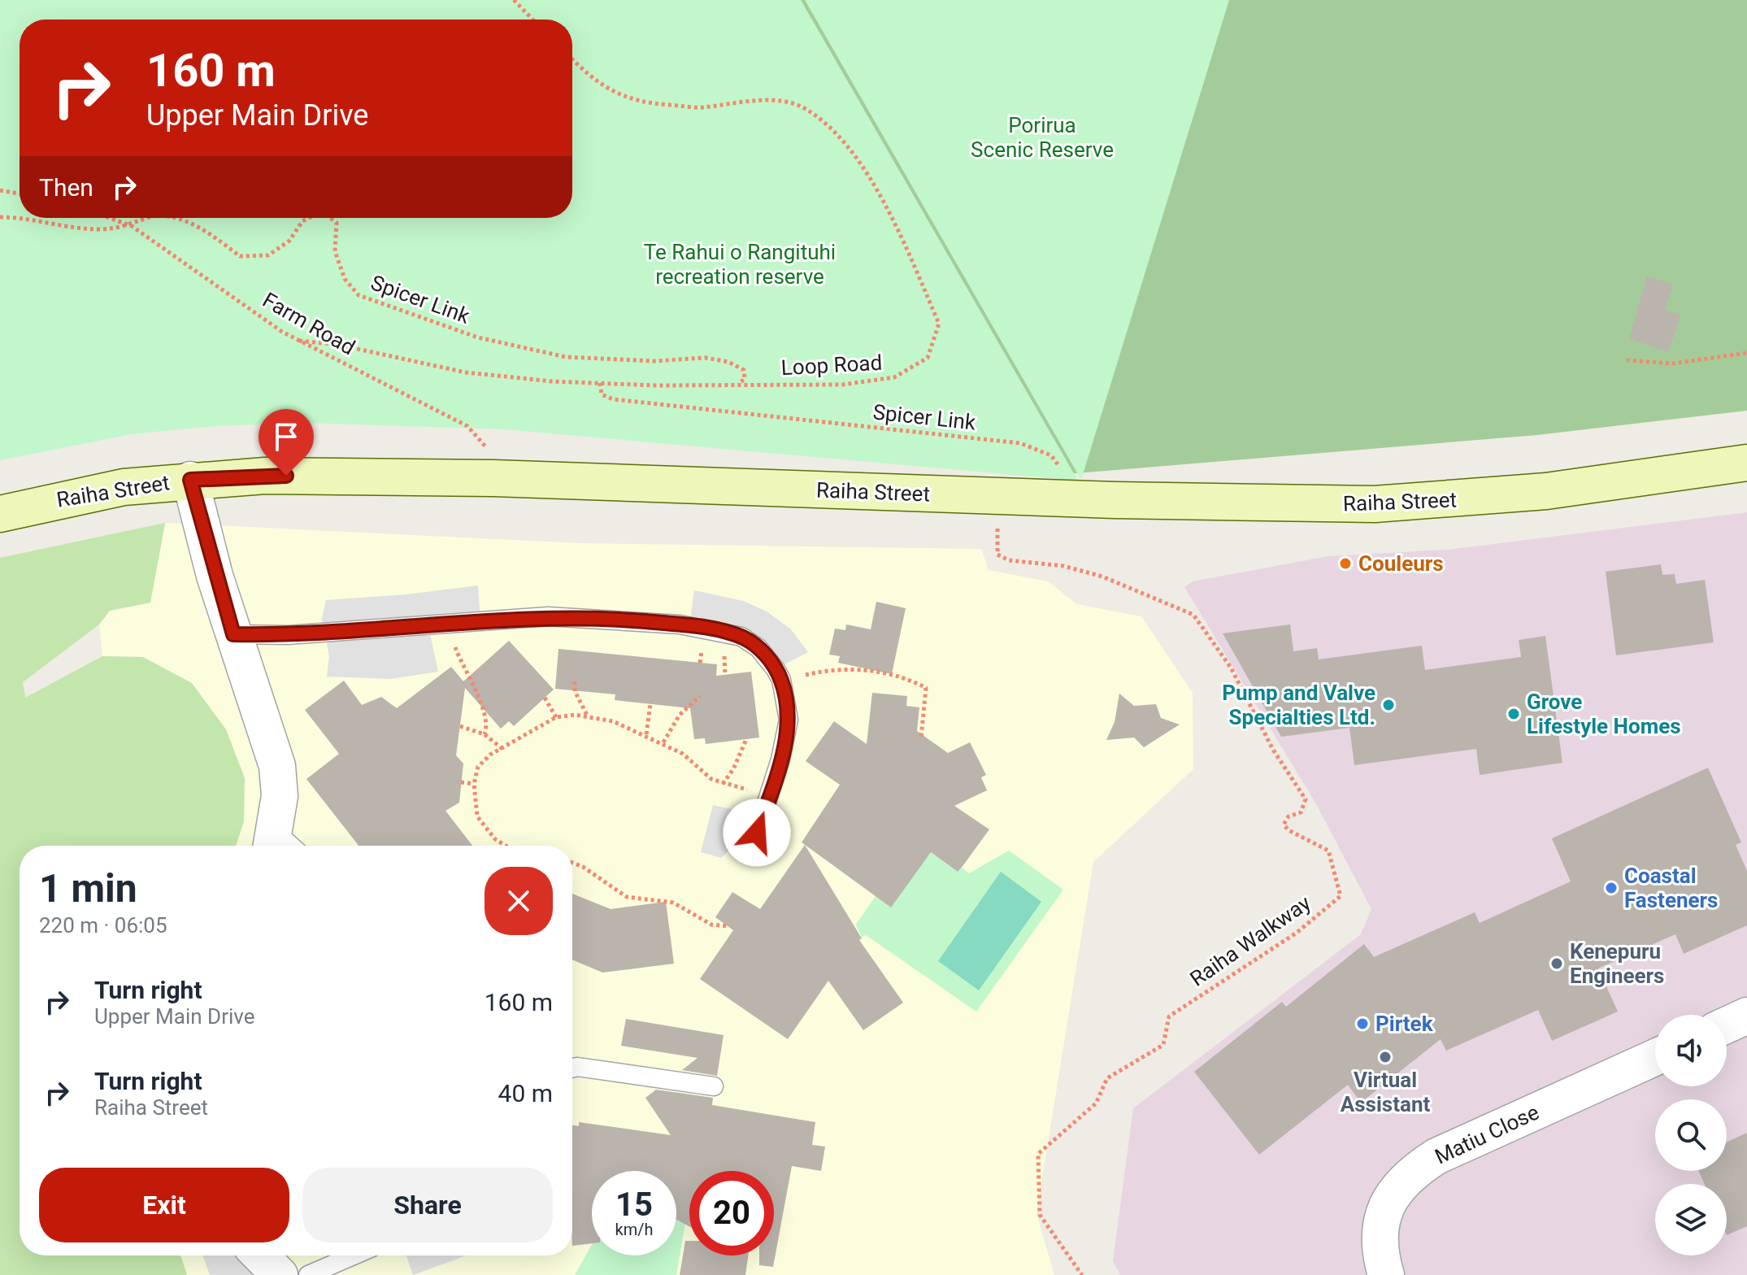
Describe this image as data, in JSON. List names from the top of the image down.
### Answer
{
  "streets": {
    "main road": ["Raiha Street"],
    "street": ["Matiu Close"],
    "path": [
      "Spicer Link",
      "Farm Road",
      "Loop Road",
      "Raiha Walkway"
    ]
  },
  "crossings": [
    ["Spicer Link", "Farm Road"],
    ["Spicer Link", "Loop Road"],
    ["Spicer Link", "Raiha Street"],
    ["Farm Road", "Loop Road"],
    ["Farm Road", "Raiha Street"],
    ["Raiha Street", "Raiha Walkway"]
  ],
  "parks": ["Porirua Scenic Reserve", "Te Rahui o Rangituhi recreation reserve"],
  "places": [
    "Couleurs",
    "Pump and Valve Specialties Ltd.",
    "Grove Lifestyle Homes",
    "Coastal Fasteners",
    "Kenepuru Engineers",
    "Pirtek",
    "Virtual Assistant"
  ],
  "page": {
    "turn": ["160 m", "Upper Main Drive"],
    "then": "Then",
    "heading": ["1 min", "220 m · 06:05"],
    "list": [
      {
        "name": "Turn right",
        "note": "Upper Main Drive",
        "value": "160 m"
      },
      {
        "name": "Turn right",
        "note": "Raiha Street",
        "value": "40 m"
      }
    ],
    "buttons": ["Exit", "Share"],
    "speed": "15 km/h",
    "limit": "20"
  }
}
